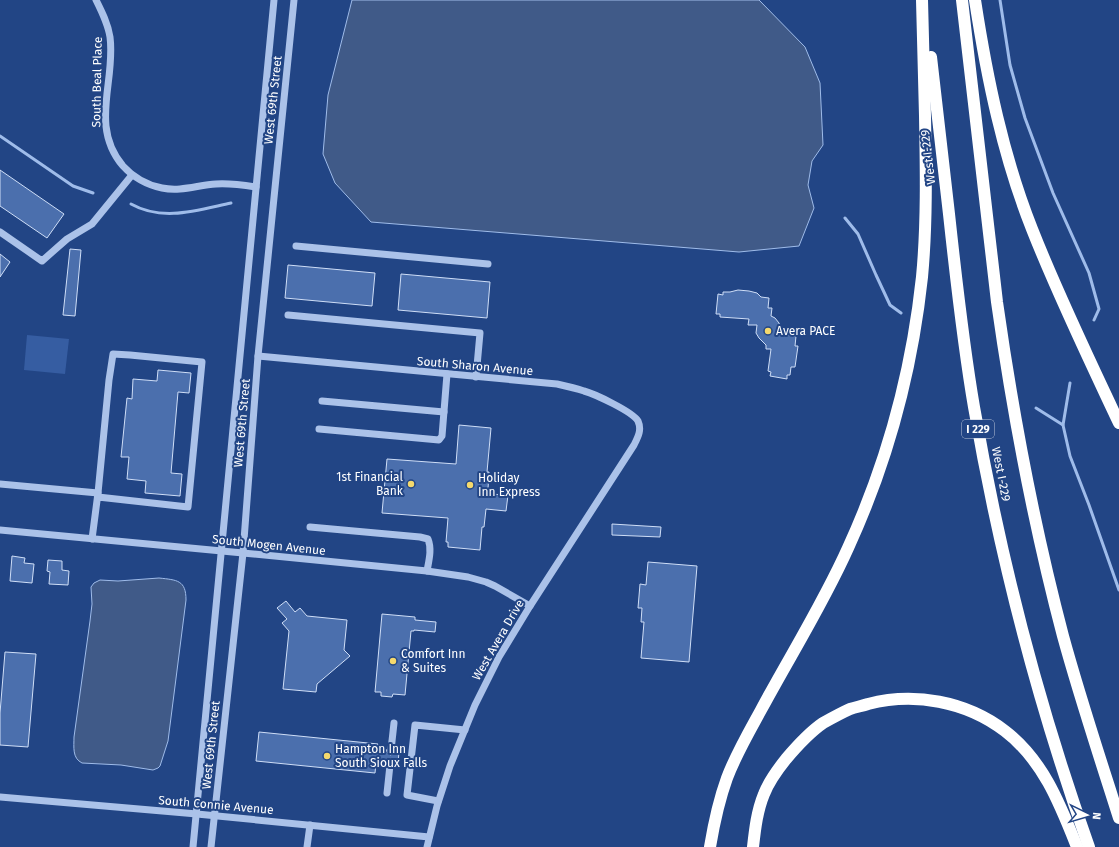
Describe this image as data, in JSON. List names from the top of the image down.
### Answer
{
  "streets": {
    "highway": ["West I-229", "I 229"],
    "street": [
      "South Beal Place",
      "West 69th Street",
      "South Sharon Avenue",
      "South Mogen Avenue",
      "West Avera Drive",
      "South Connie Avenue"
    ]
  },
  "crossings": [
    ["South Beal Place", "West 69th Street"],
    ["West 69th Street", "South Sharon Avenue"],
    ["West 69th Street", "South Mogen Avenue"],
    ["West 69th Street", "South Connie Avenue"],
    ["South Sharon Avenue", "West Avera Drive"],
    ["South Mogen Avenue", "West Avera Drive"],
    ["West Avera Drive", "South Connie Avenue"]
  ],
  "places": [
    "Avera PACE",
    "1st Financial Bank",
    "Holiday Inn Express",
    "Comfort Inn & Suites",
    "Hampton Inn South Sioux Falls"
  ],
  "north": "right"
}
